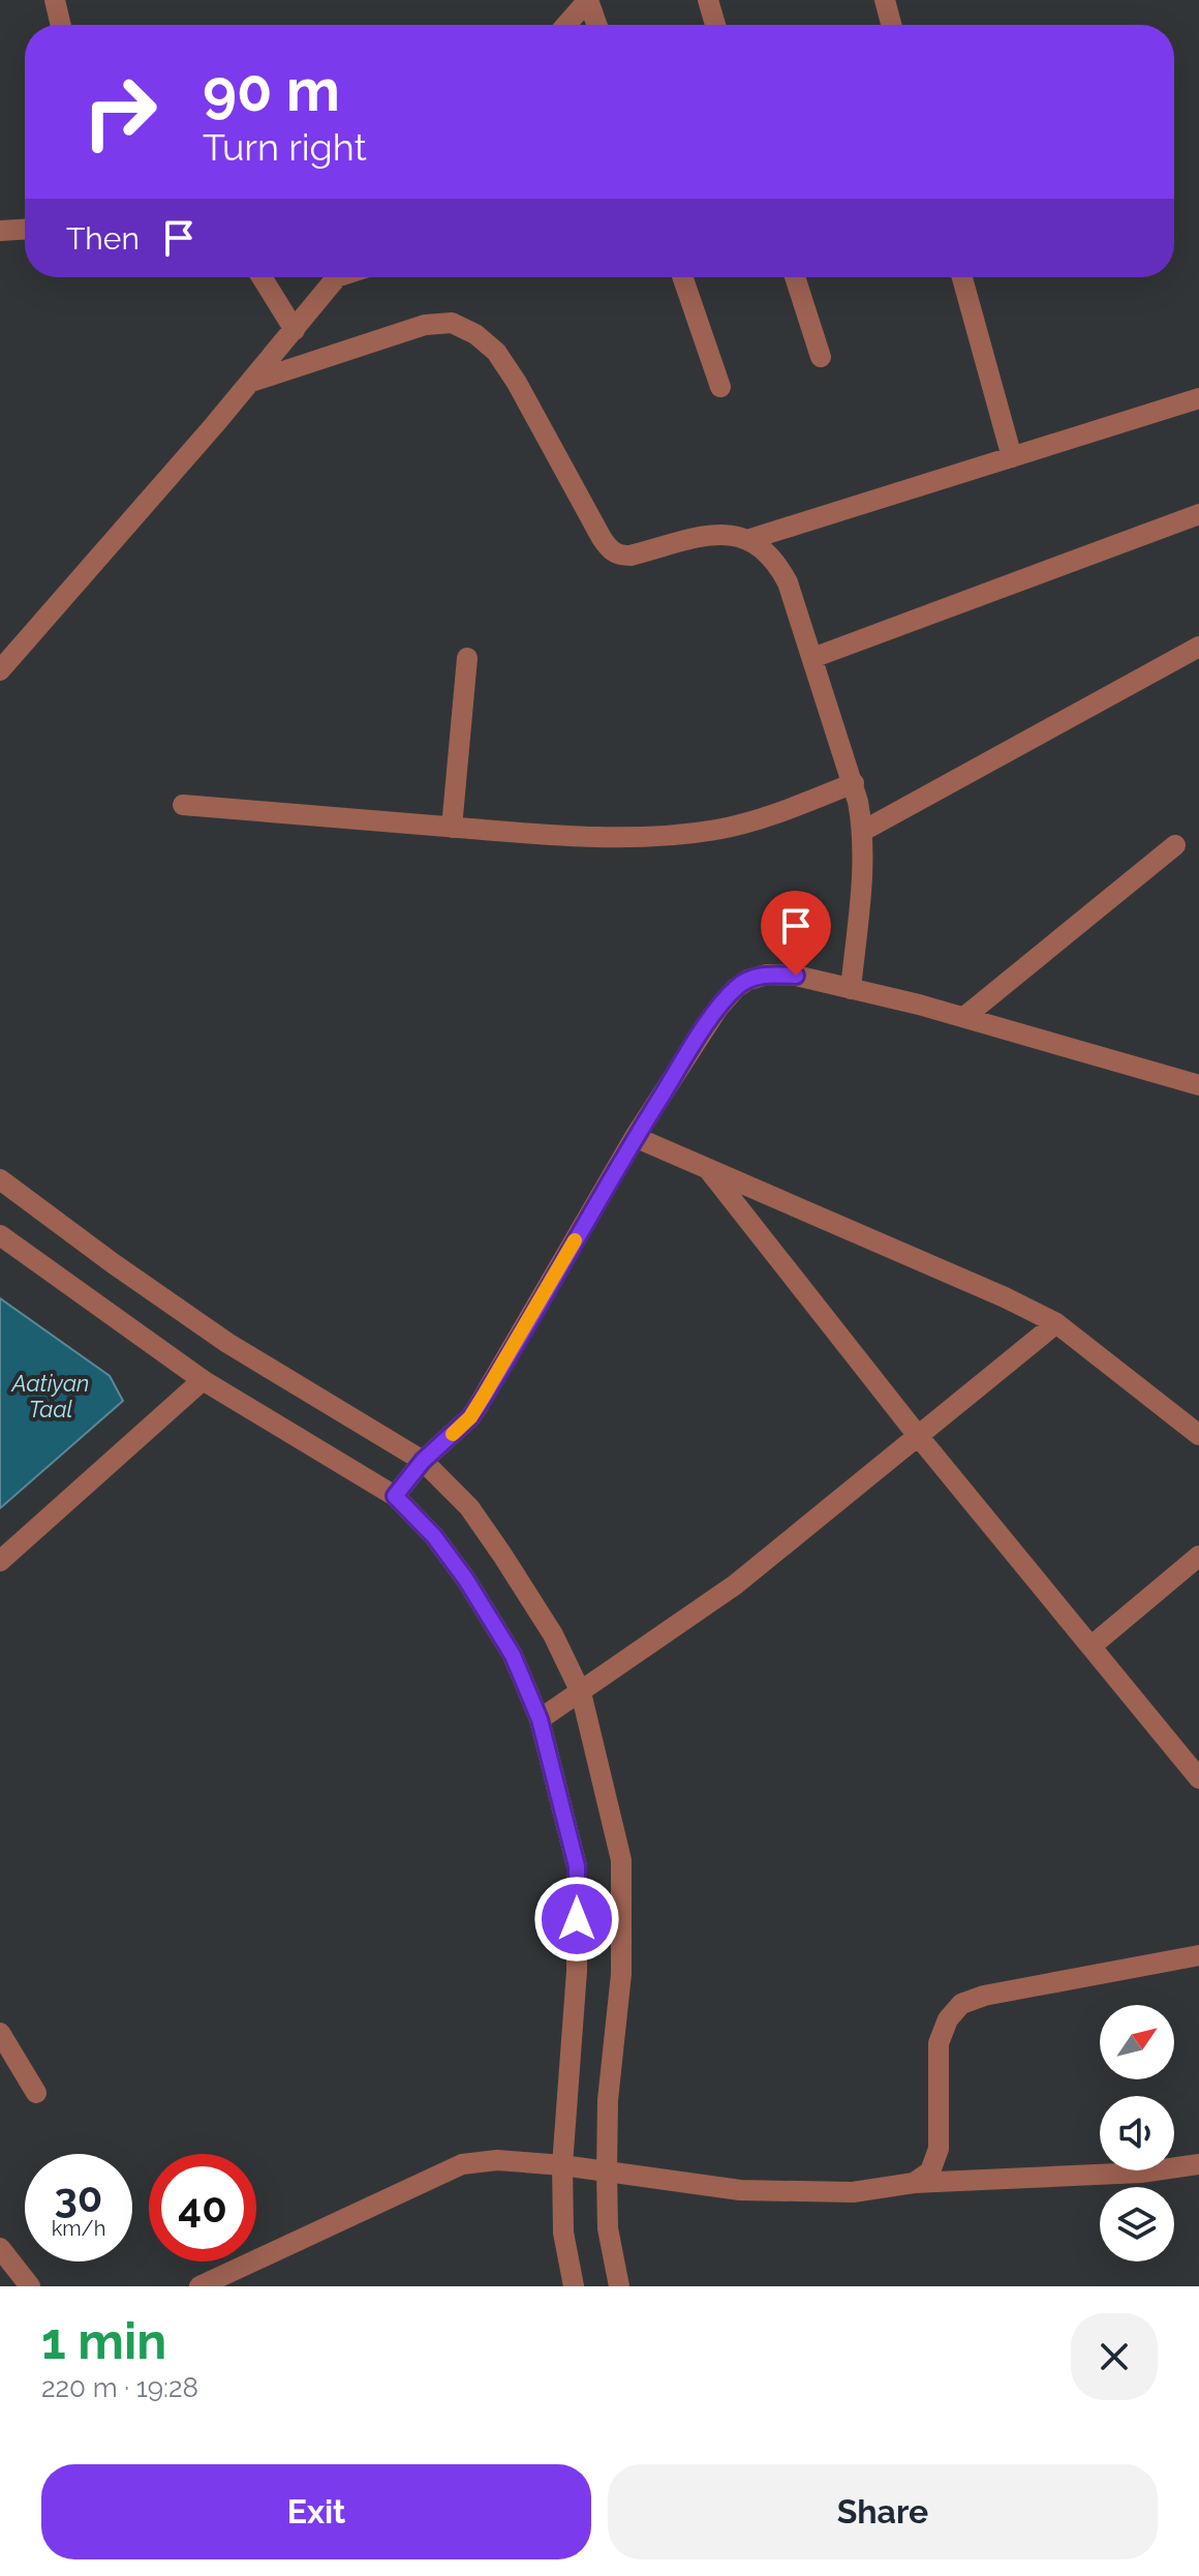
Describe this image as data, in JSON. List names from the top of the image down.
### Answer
{
  "water": ["Aatiyan Taal"],
  "north": "top right",
  "page": {
    "turn": ["90 m", "Turn right"],
    "then": "Then",
    "speed": "30 km/h",
    "limit": "40",
    "heading": ["1 min", "220 m · 19:28"],
    "buttons": ["Exit", "Share"]
  }
}
